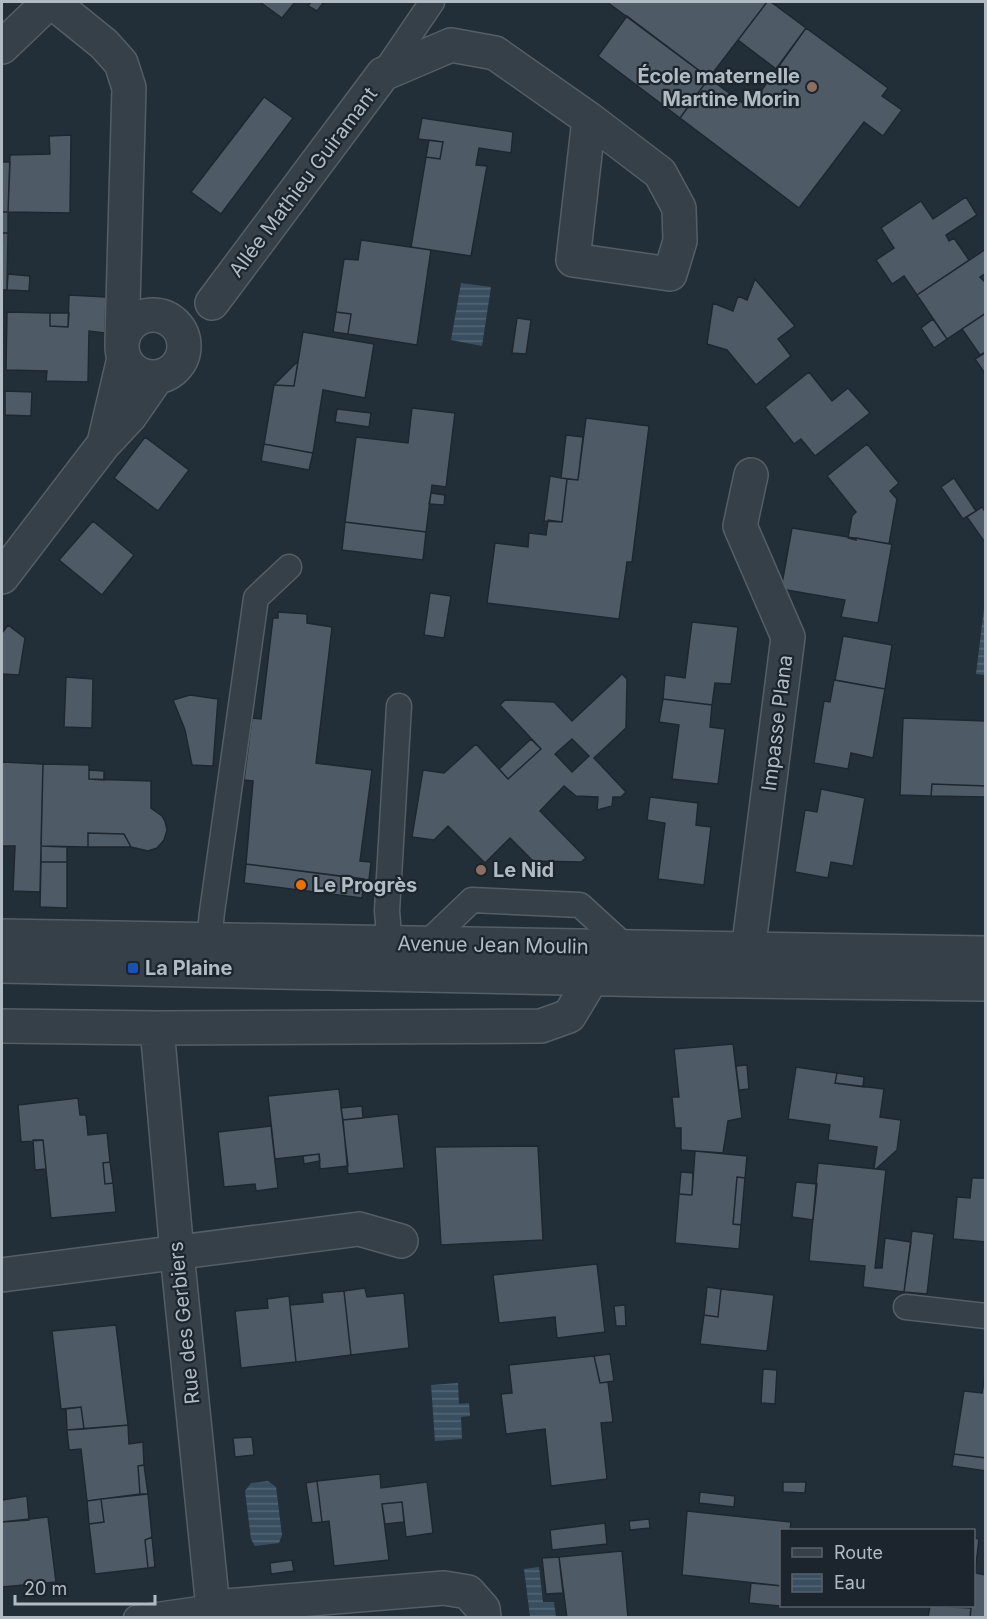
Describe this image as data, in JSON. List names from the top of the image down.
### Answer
{
  "streets": {
    "street": [
      "Allée Mathieu Guiramant",
      "Impasse Plana",
      "Avenue Jean Moulin",
      "Rue des Gerbiers"
    ]
  },
  "crossings": [
    ["Impasse Plana", "Avenue Jean Moulin"],
    ["Avenue Jean Moulin", "Rue des Gerbiers"]
  ],
  "places": {
    "other": ["École maternelle Martine Morin", "Le Nid", "Le Progrès"],
    "transit": ["La Plaine"]
  },
  "legend": ["Route", "Eau"],
  "scale_bar": "20 m"
}
